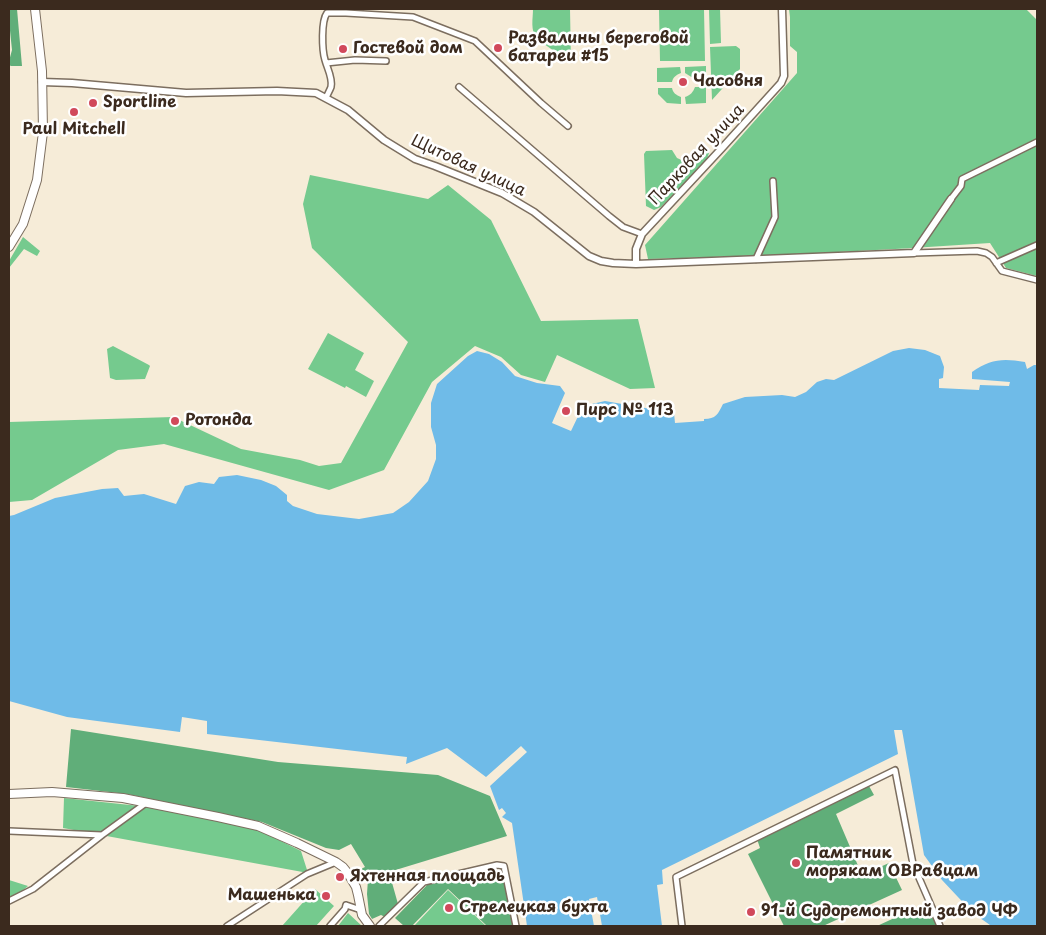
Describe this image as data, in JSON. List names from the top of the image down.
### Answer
{
  "streets": {
    "street": ["Парковая улица", "Щитовая улица"]
  },
  "crossings": [
    ["Парковая улица", "Щитовая улица"]
  ],
  "places": [
    "Развалины береговой батареи #15",
    "Гостевой дом",
    "Часовня",
    "Sportline",
    "Paul Mitchell",
    "Пирс № 113",
    "Ротонда",
    "Памятник морякам ОВРавцам",
    "Яхтенная площадь",
    "Машенька",
    "Стрелецкая бухта",
    "91-й Судоремонтный завод ЧФ"
  ]
}
